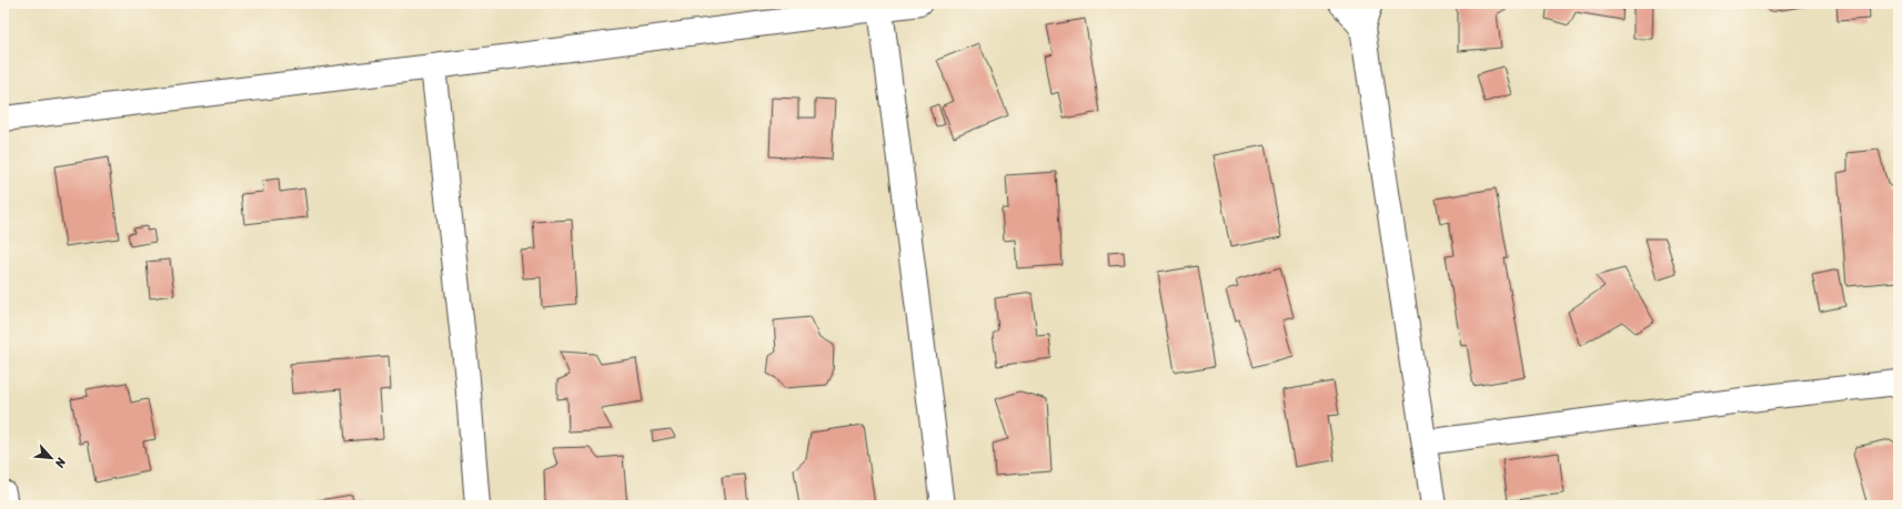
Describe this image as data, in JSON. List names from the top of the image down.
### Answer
{
  "north": "bottom right"
}
